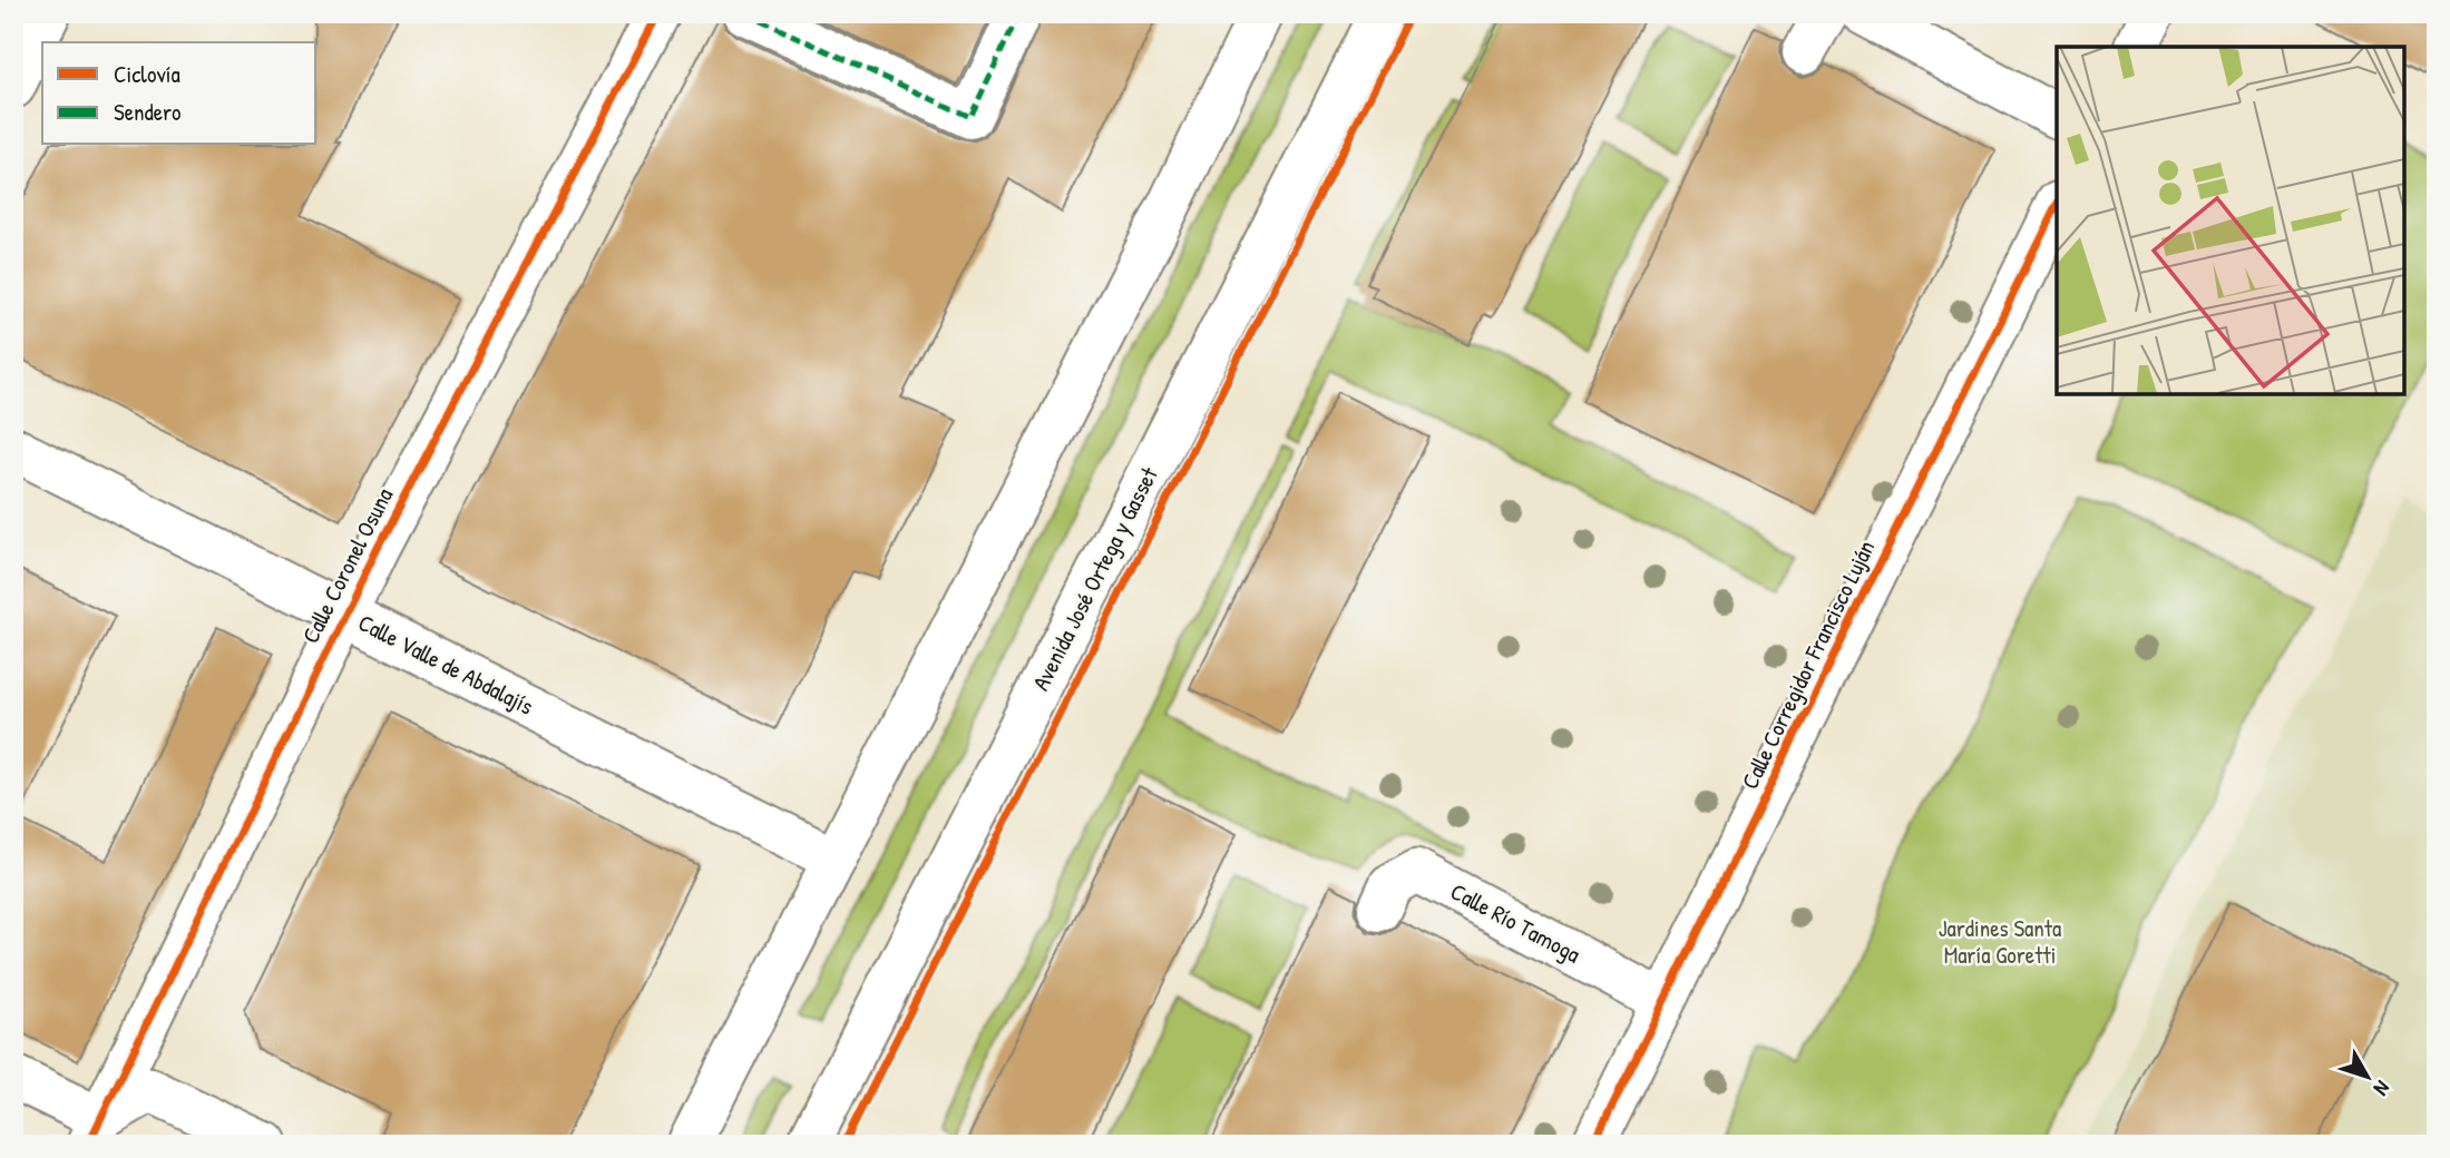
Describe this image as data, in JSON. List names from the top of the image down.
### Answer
{
  "streets": {
    "street": [
      "Calle Coronel Osuna",
      "Avenida José Ortega y Gasset",
      "Calle Valle de Abdalajís",
      "Calle Corregidor Francisco Luján",
      "Calle Río Tamoga"
    ]
  },
  "crossings": [
    ["Calle Coronel Osuna", "Calle Valle de Abdalajís"],
    ["Calle Corregidor Francisco Luján", "Calle Río Tamoga"]
  ],
  "parks": ["Jardines Santa María Goretti"],
  "legend": ["Ciclovía", "Sendero"],
  "north": "bottom right"
}
